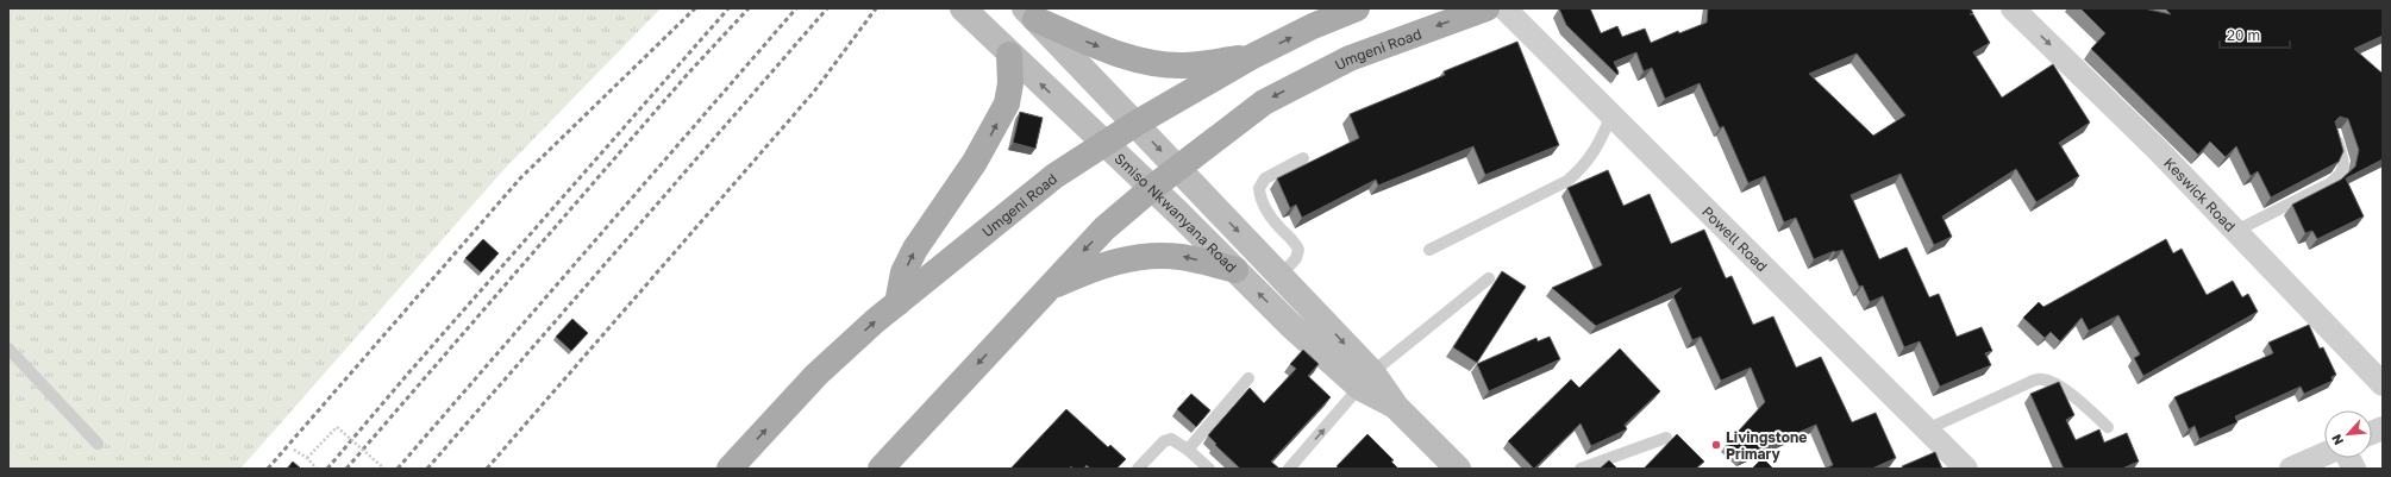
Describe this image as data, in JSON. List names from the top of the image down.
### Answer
{
  "streets": {
    "main road": ["Umgeni Road"],
    "street": ["Keswick Road", "Smiso Nkwanyana Road", "Powell Road"]
  },
  "crossings": [
    ["Umgeni Road", "Smiso Nkwanyana Road"]
  ],
  "one_way": ["Keswick Road"],
  "places": ["Livingstone Primary"],
  "scale_bar": "20 m",
  "north": "bottom left"
}
